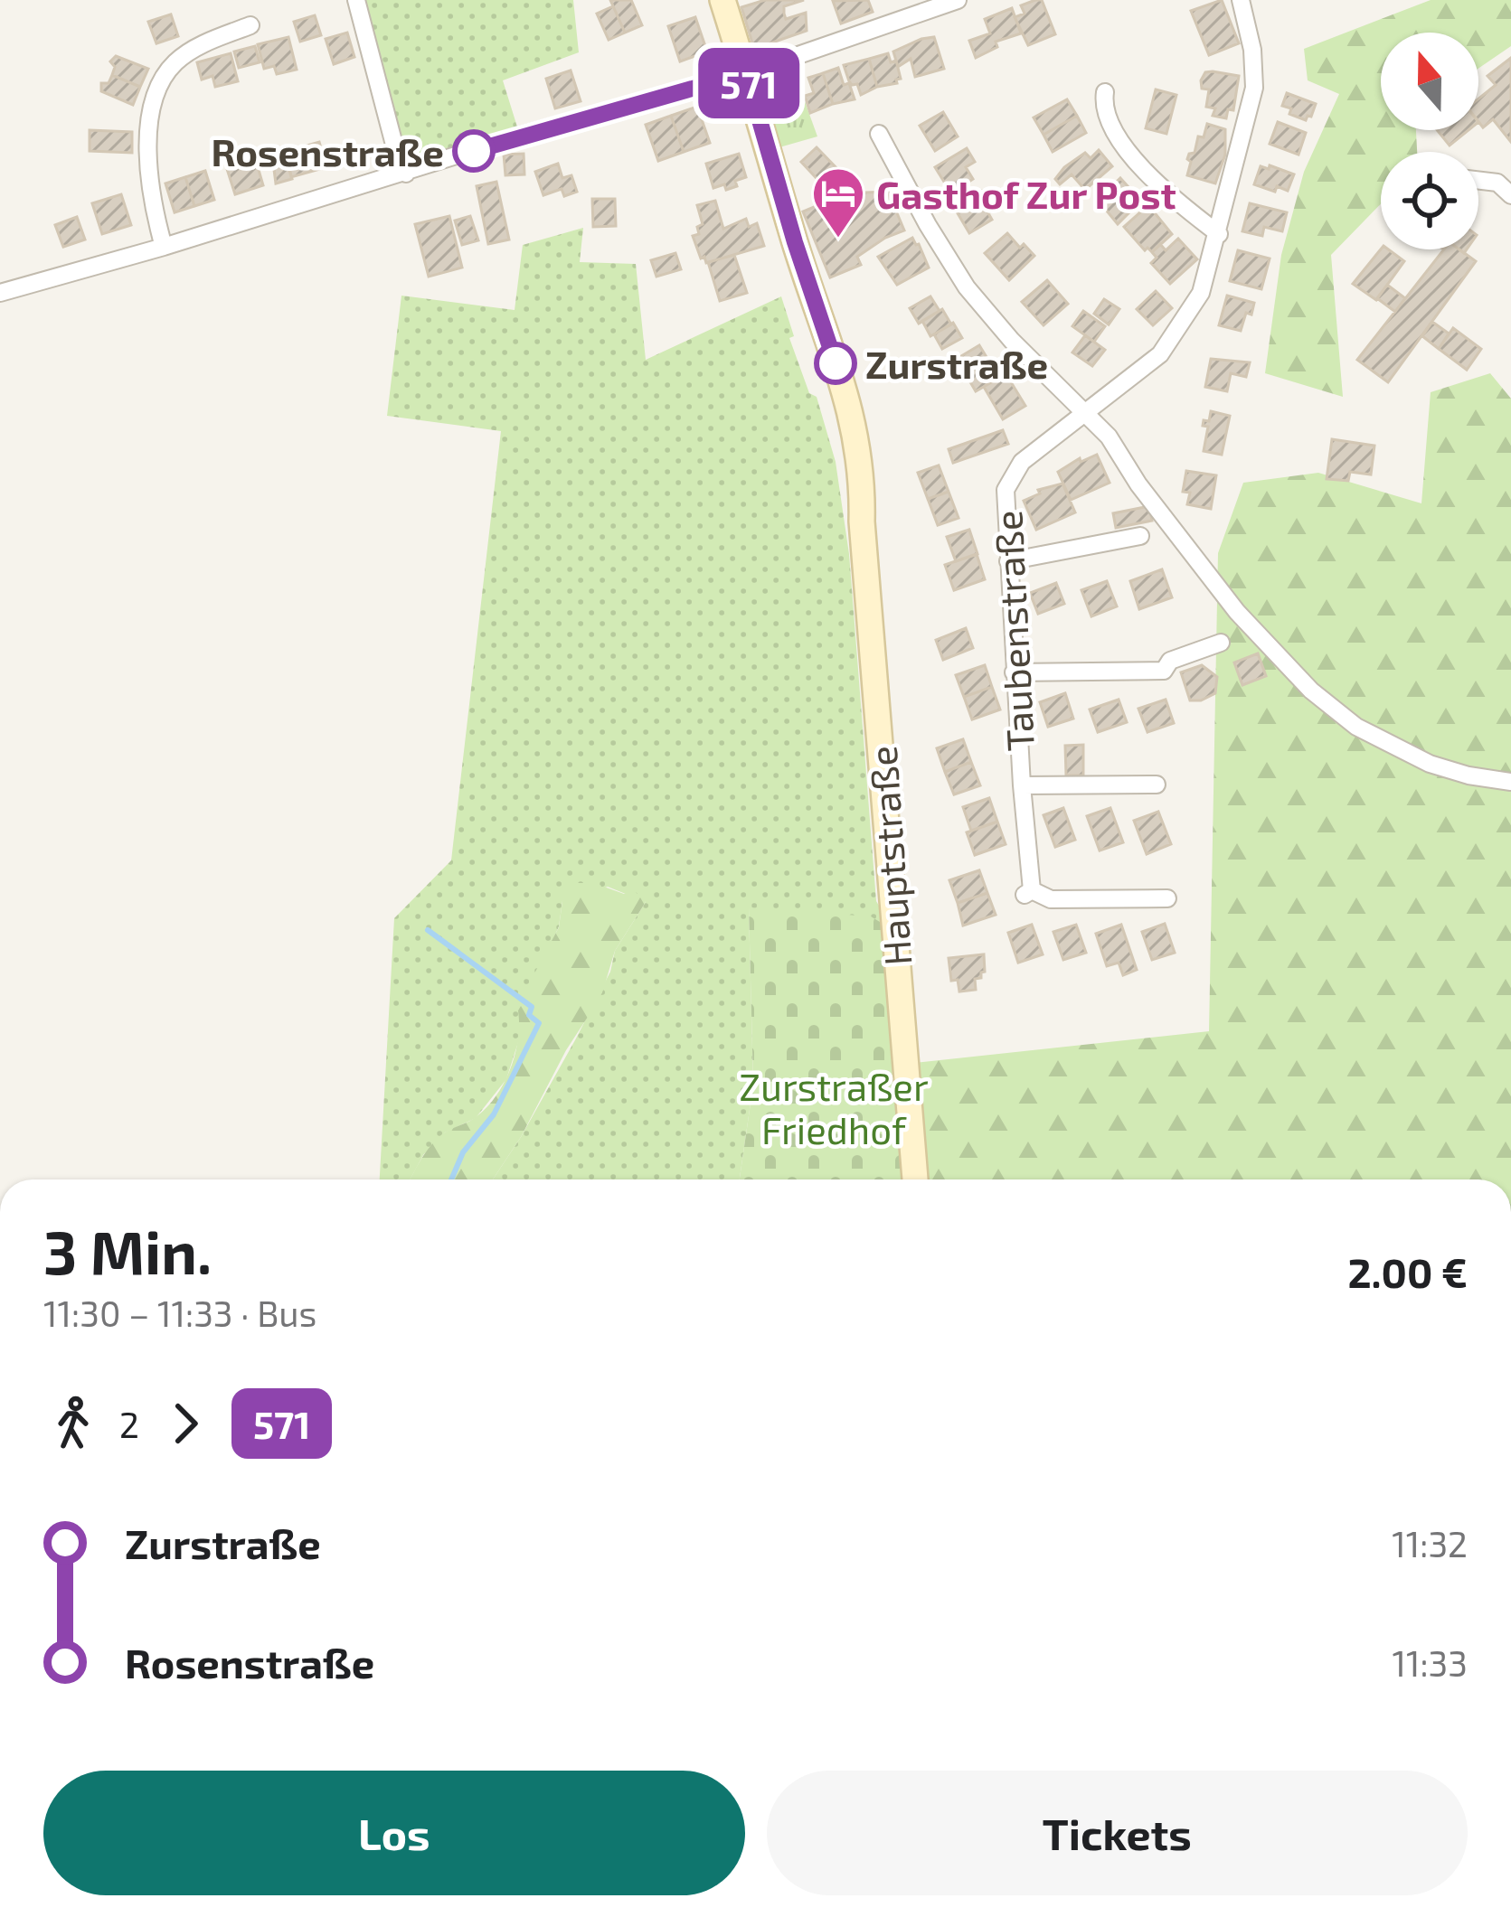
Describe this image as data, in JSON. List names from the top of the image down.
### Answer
{
  "streets": {
    "main road": ["Hauptstraße"],
    "street": ["Taubenstraße"]
  },
  "parks": ["Zurstraßer Friedhof"],
  "places": {
    "other": ["Rosenstraße", "Zurstraße"],
    "hotel": ["Gasthof Zur Post"]
  },
  "lines": ["bus line 571"],
  "north": "top",
  "page": {
    "on_map": "571",
    "heading": ["3 Min.", "11:30 – 11:33 · Bus", "2.00 €"],
    "legs": ["2", "571"],
    "list": [
      {
        "name": "Zurstraße",
        "value": "11:32"
      },
      {
        "name": "Rosenstraße",
        "value": "11:33"
      }
    ],
    "buttons": ["Los", "Tickets"]
  }
}
